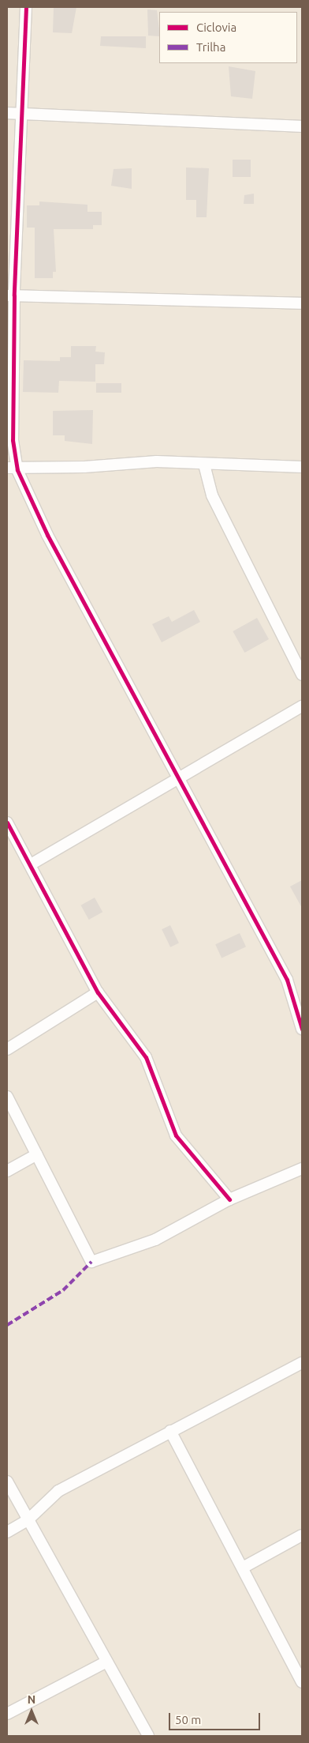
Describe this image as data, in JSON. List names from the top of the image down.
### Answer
{
  "legend": ["Ciclovia", "Trilha"],
  "scale_bar": "50 m",
  "north": "top"
}
